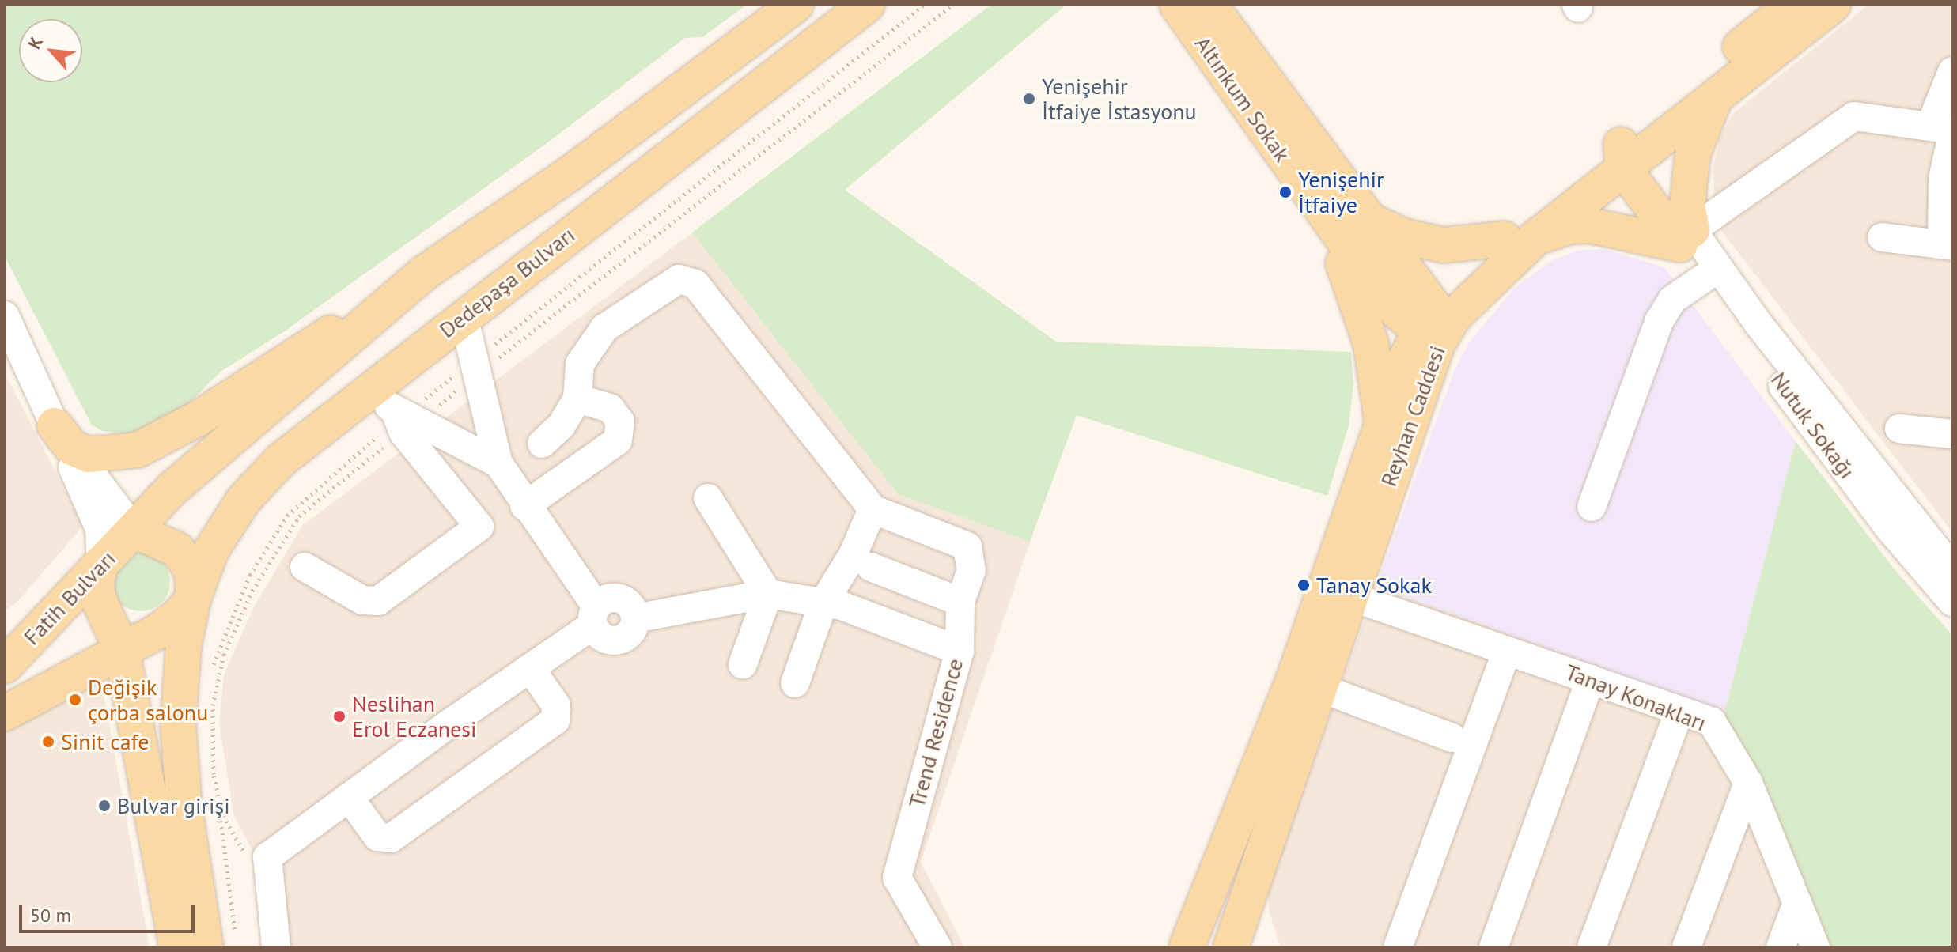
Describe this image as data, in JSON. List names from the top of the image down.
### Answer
{
  "streets": {
    "main road": [
      "Altınkum Sokak",
      "Dedepaşa Bulvarı",
      "Reyhan Caddesi",
      "Fatih Bulvarı"
    ],
    "street": ["Nutuk Sokağı", "Tanay Konakları", "Trend Residence"]
  },
  "crossings": [
    ["Altınkum Sokak", "Reyhan Caddesi"],
    ["Dedepaşa Bulvarı", "Fatih Bulvarı"],
    ["Reyhan Caddesi", "Tanay Konakları"]
  ],
  "places": [
    "Yenişehir İtfaiye İstasyonu",
    "Yenişehir İtfaiye",
    "Tanay Sokak",
    "Değişik çorba salonu",
    "Neslihan Erol Eczanesi",
    "Sinit cafe",
    "Bulvar girişi"
  ],
  "scale_bar": "50 m",
  "north": "top left"
}
